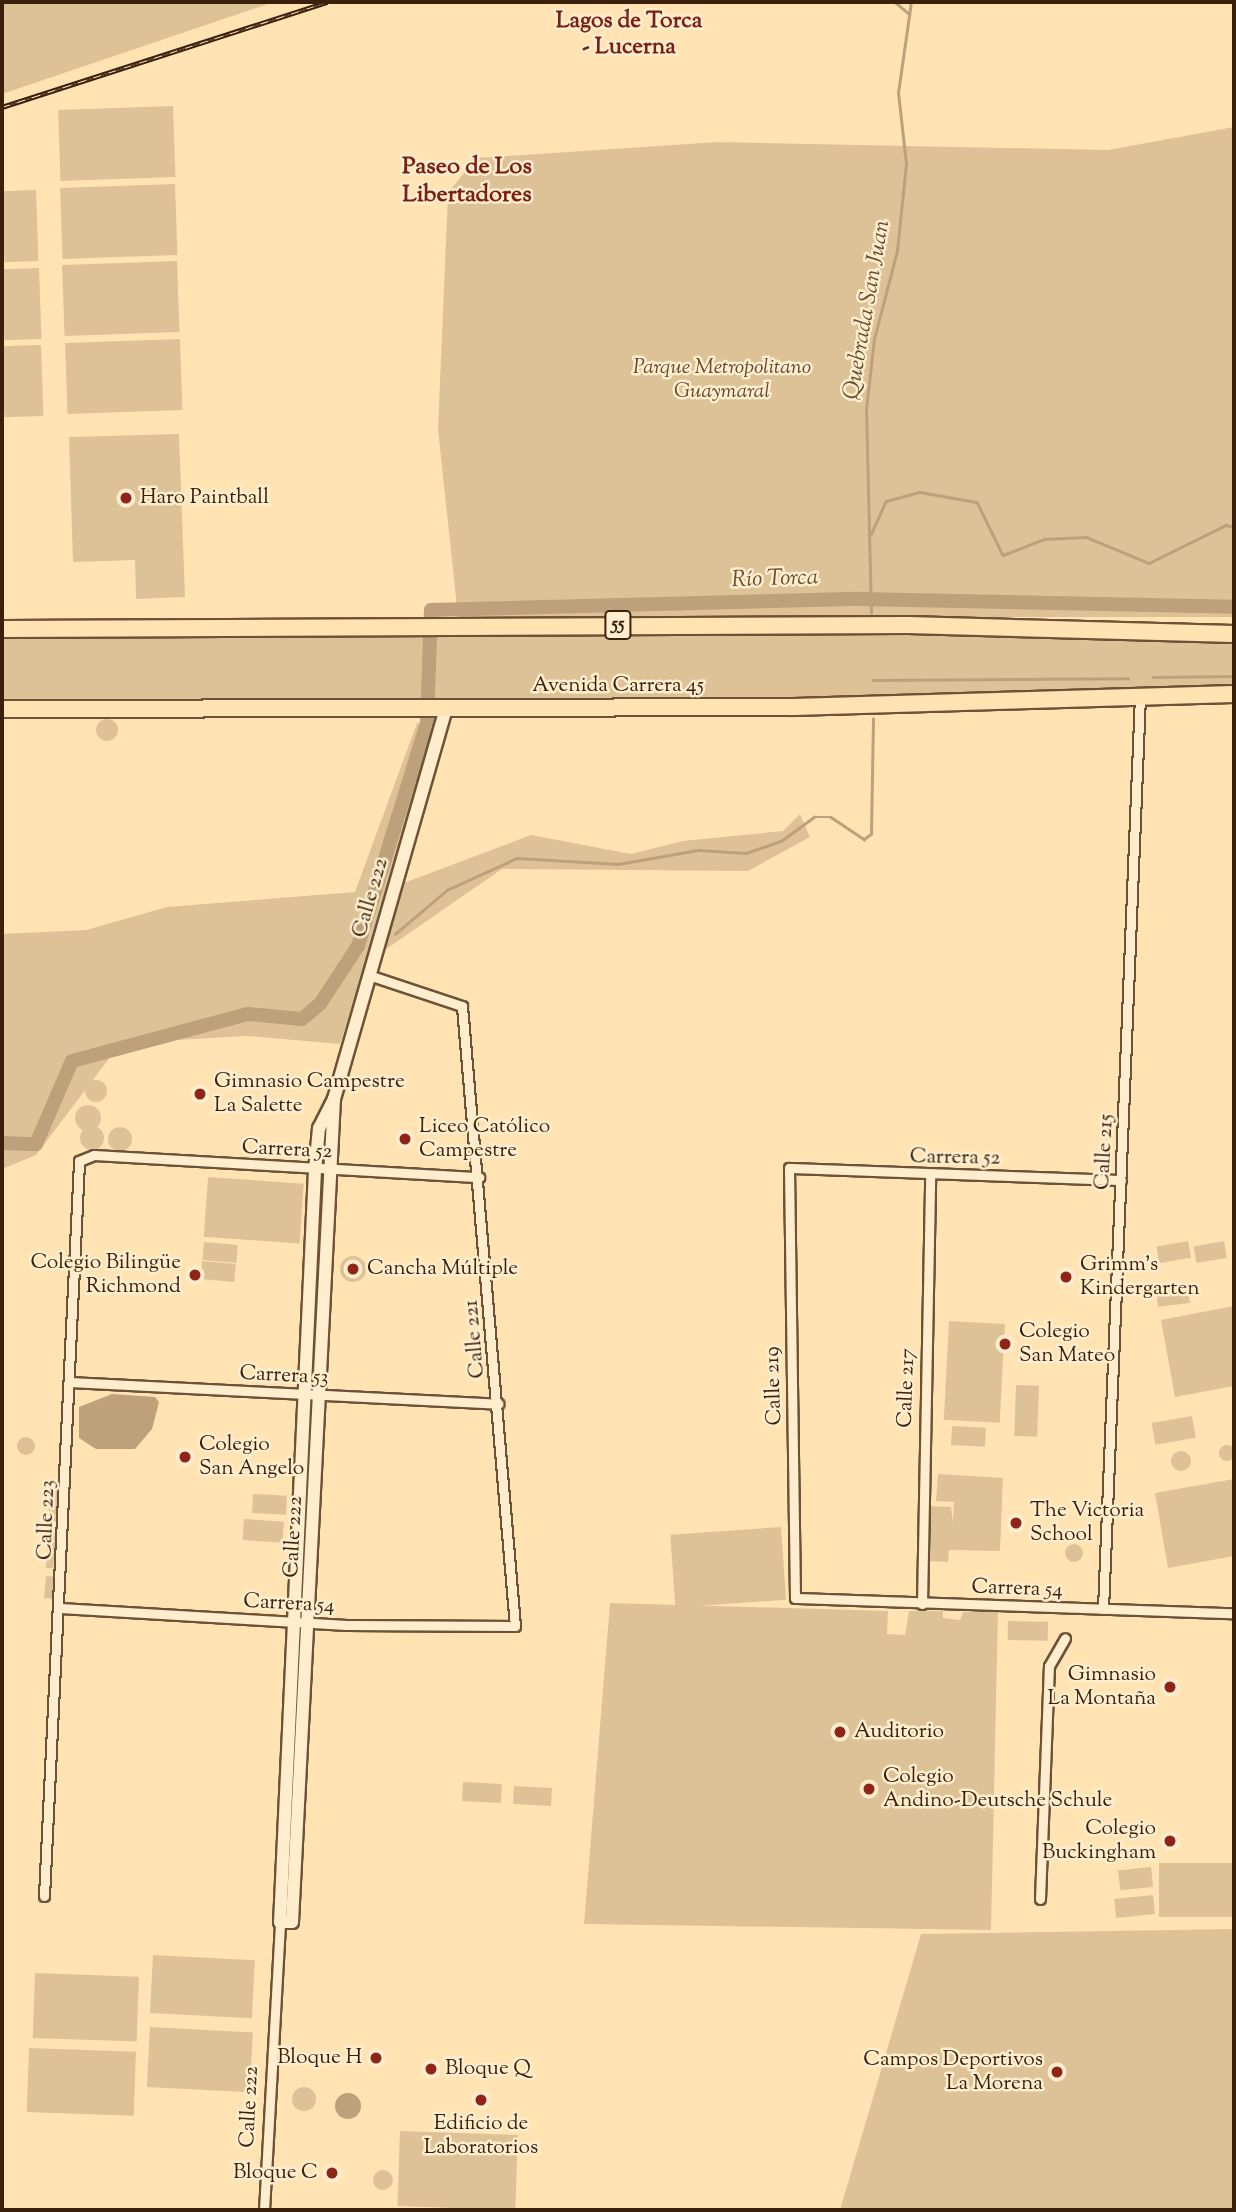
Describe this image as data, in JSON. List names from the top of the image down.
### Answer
{
  "streets": {
    "highway": ["55", "Avenida Carrera 45"],
    "street": [
      "Calle 222",
      "Carrera 52",
      "Calle 215",
      "Calle 221",
      "Carrera 53",
      "Calle 219",
      "Calle 217",
      "Calle 223",
      "Carrera 54"
    ]
  },
  "crossings": [
    ["Avenida Carrera 45", "Calle 222"],
    ["Avenida Carrera 45", "Calle 215"],
    ["Calle 222", "Carrera 52"],
    ["Calle 222", "Calle 221"],
    ["Calle 222", "Carrera 53"],
    ["Calle 222", "Carrera 54"],
    ["Carrera 52", "Calle 215"],
    ["Carrera 52", "Calle 221"],
    ["Carrera 52", "Calle 219"],
    ["Carrera 52", "Calle 217"],
    ["Carrera 52", "Calle 223"],
    ["Calle 215", "Carrera 54"],
    ["Calle 221", "Carrera 53"],
    ["Calle 221", "Carrera 54"],
    ["Carrera 53", "Calle 223"],
    ["Calle 219", "Carrera 54"],
    ["Calle 217", "Carrera 54"],
    ["Calle 223", "Carrera 54"]
  ],
  "districts": ["Lagos de Torca - Lucerna", "Paseo de Los Libertadores"],
  "water": ["Quebrada San Juan", "Río Torca"],
  "parks": ["Parque Metropolitano Guaymaral"],
  "places": [
    "Haro Paintball",
    "Gimnasio Campestre La Salette",
    "Liceo Católico Campestre",
    "Cancha Múltiple",
    "Colegio Bilingüe Richmond",
    "Grimm's Kindergarten",
    "Colegio San Mateo",
    "Colegio San Angelo",
    "The Victoria School",
    "Gimnasio La Montaña",
    "Auditorio",
    "Colegio Andino-Deutsche Schule",
    "Colegio Buckingham",
    "Bloque H",
    "Bloque Q",
    "Campos Deportivos La Morena",
    "Edificio de Laboratorios",
    "Bloque C"
  ]
}
